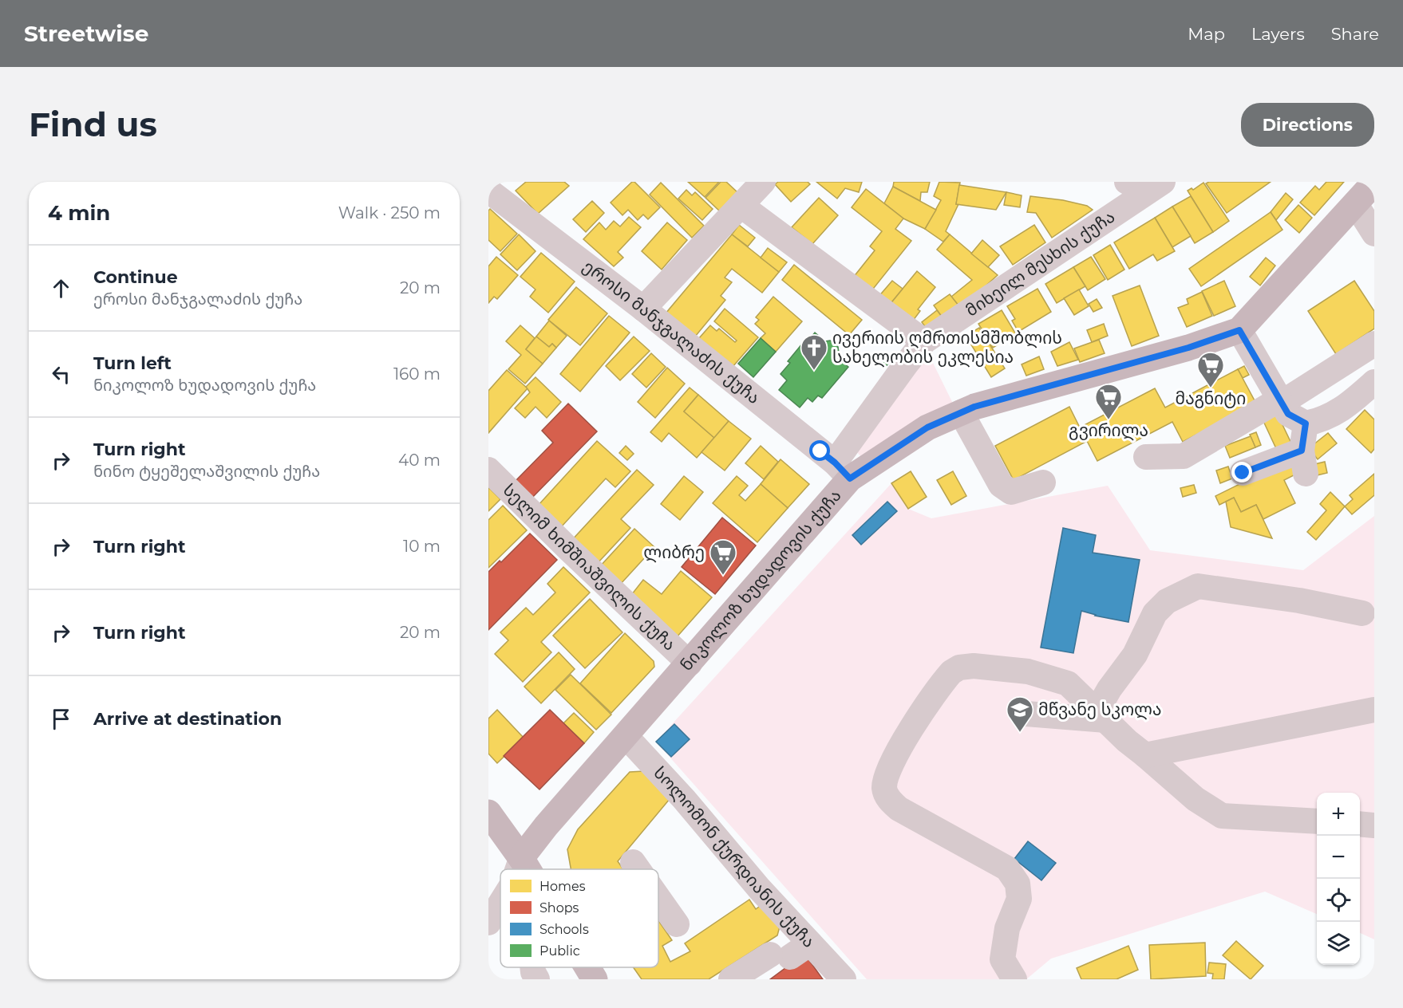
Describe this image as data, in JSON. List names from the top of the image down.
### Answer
{
  "streets": {
    "main road": ["ნიკოლოზ ხუდადოვის ქუჩა"],
    "street": [
      "მიხეილ მესხის ქუჩა",
      "ეროსი მანჯგალაძის ქუჩა",
      "სელიმ ხიმშიაშვილის ქუჩა",
      "სოლომონ ქურდიანის ქუჩა"
    ]
  },
  "crossings": [
    ["მიხეილ მესხის ქუჩა", "ეროსი მანჯგალაძის ქუჩა"],
    ["მიხეილ მესხის ქუჩა", "ნიკოლოზ ხუდადოვის ქუჩა"],
    ["ეროსი მანჯგალაძის ქუჩა", "ნიკოლოზ ხუდადოვის ქუჩა"],
    ["სელიმ ხიმშიაშვილის ქუჩა", "ნიკოლოზ ხუდადოვის ქუჩა"],
    ["ნიკოლოზ ხუდადოვის ქუჩა", "სოლომონ ქურდიანის ქუჩა"]
  ],
  "places": {
    "church": ["ივერიის ღმრთისმშობლის სახელობის ეკლესია"],
    "supermarket": ["მაგნიტი", "გვირილა", "ლიბრე"],
    "school or university": ["მწვანე სკოლა"]
  },
  "legend": [
    "Homes",
    "Shops",
    "Schools",
    "Public"
  ],
  "page": {
    "header": "Streetwise",
    "nav": ["Map", "Layers", "Share"],
    "buttons": "Directions",
    "title": "Find us",
    "heading": ["4 min", "Walk · 250 m"],
    "list": [
      ["Continue", "ეროსი მანჯგალაძის ქუჩა", "20 m"],
      ["Turn left", "ნიკოლოზ ხუდადოვის ქუჩა", "160 m"],
      ["Turn right", "ნინო ტყეშელაშვილის ქუჩა", "40 m"],
      ["Turn right", "10 m"],
      ["Turn right", "20 m"],
      "Arrive at destination"
    ],
    "map_buttons": ["+", "−"]
  }
}
